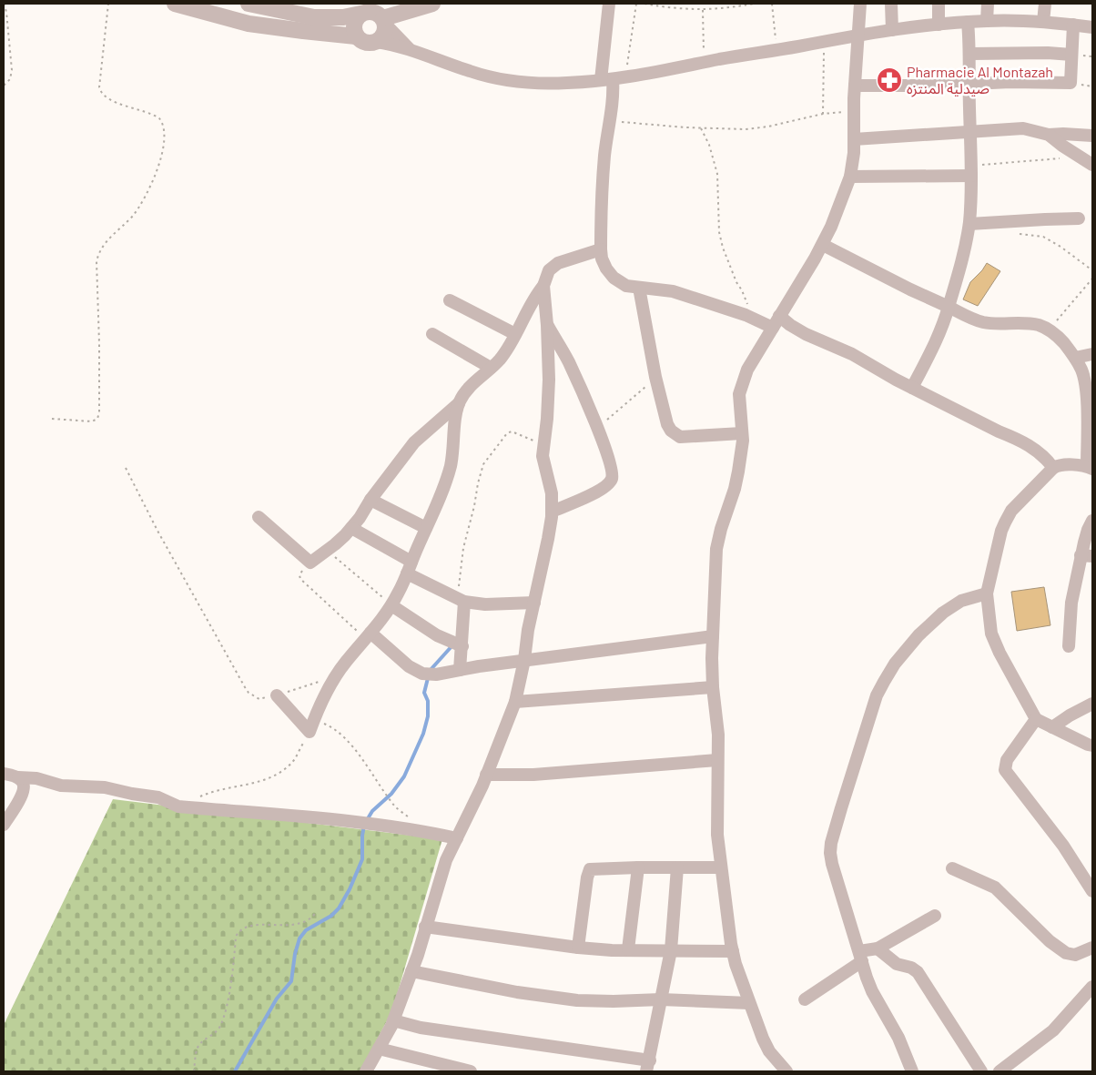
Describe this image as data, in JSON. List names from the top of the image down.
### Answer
{
  "places": {
    "pharmacy": ["Pharmacie Al Montazah صيدلية المنتزه"]
  }
}
